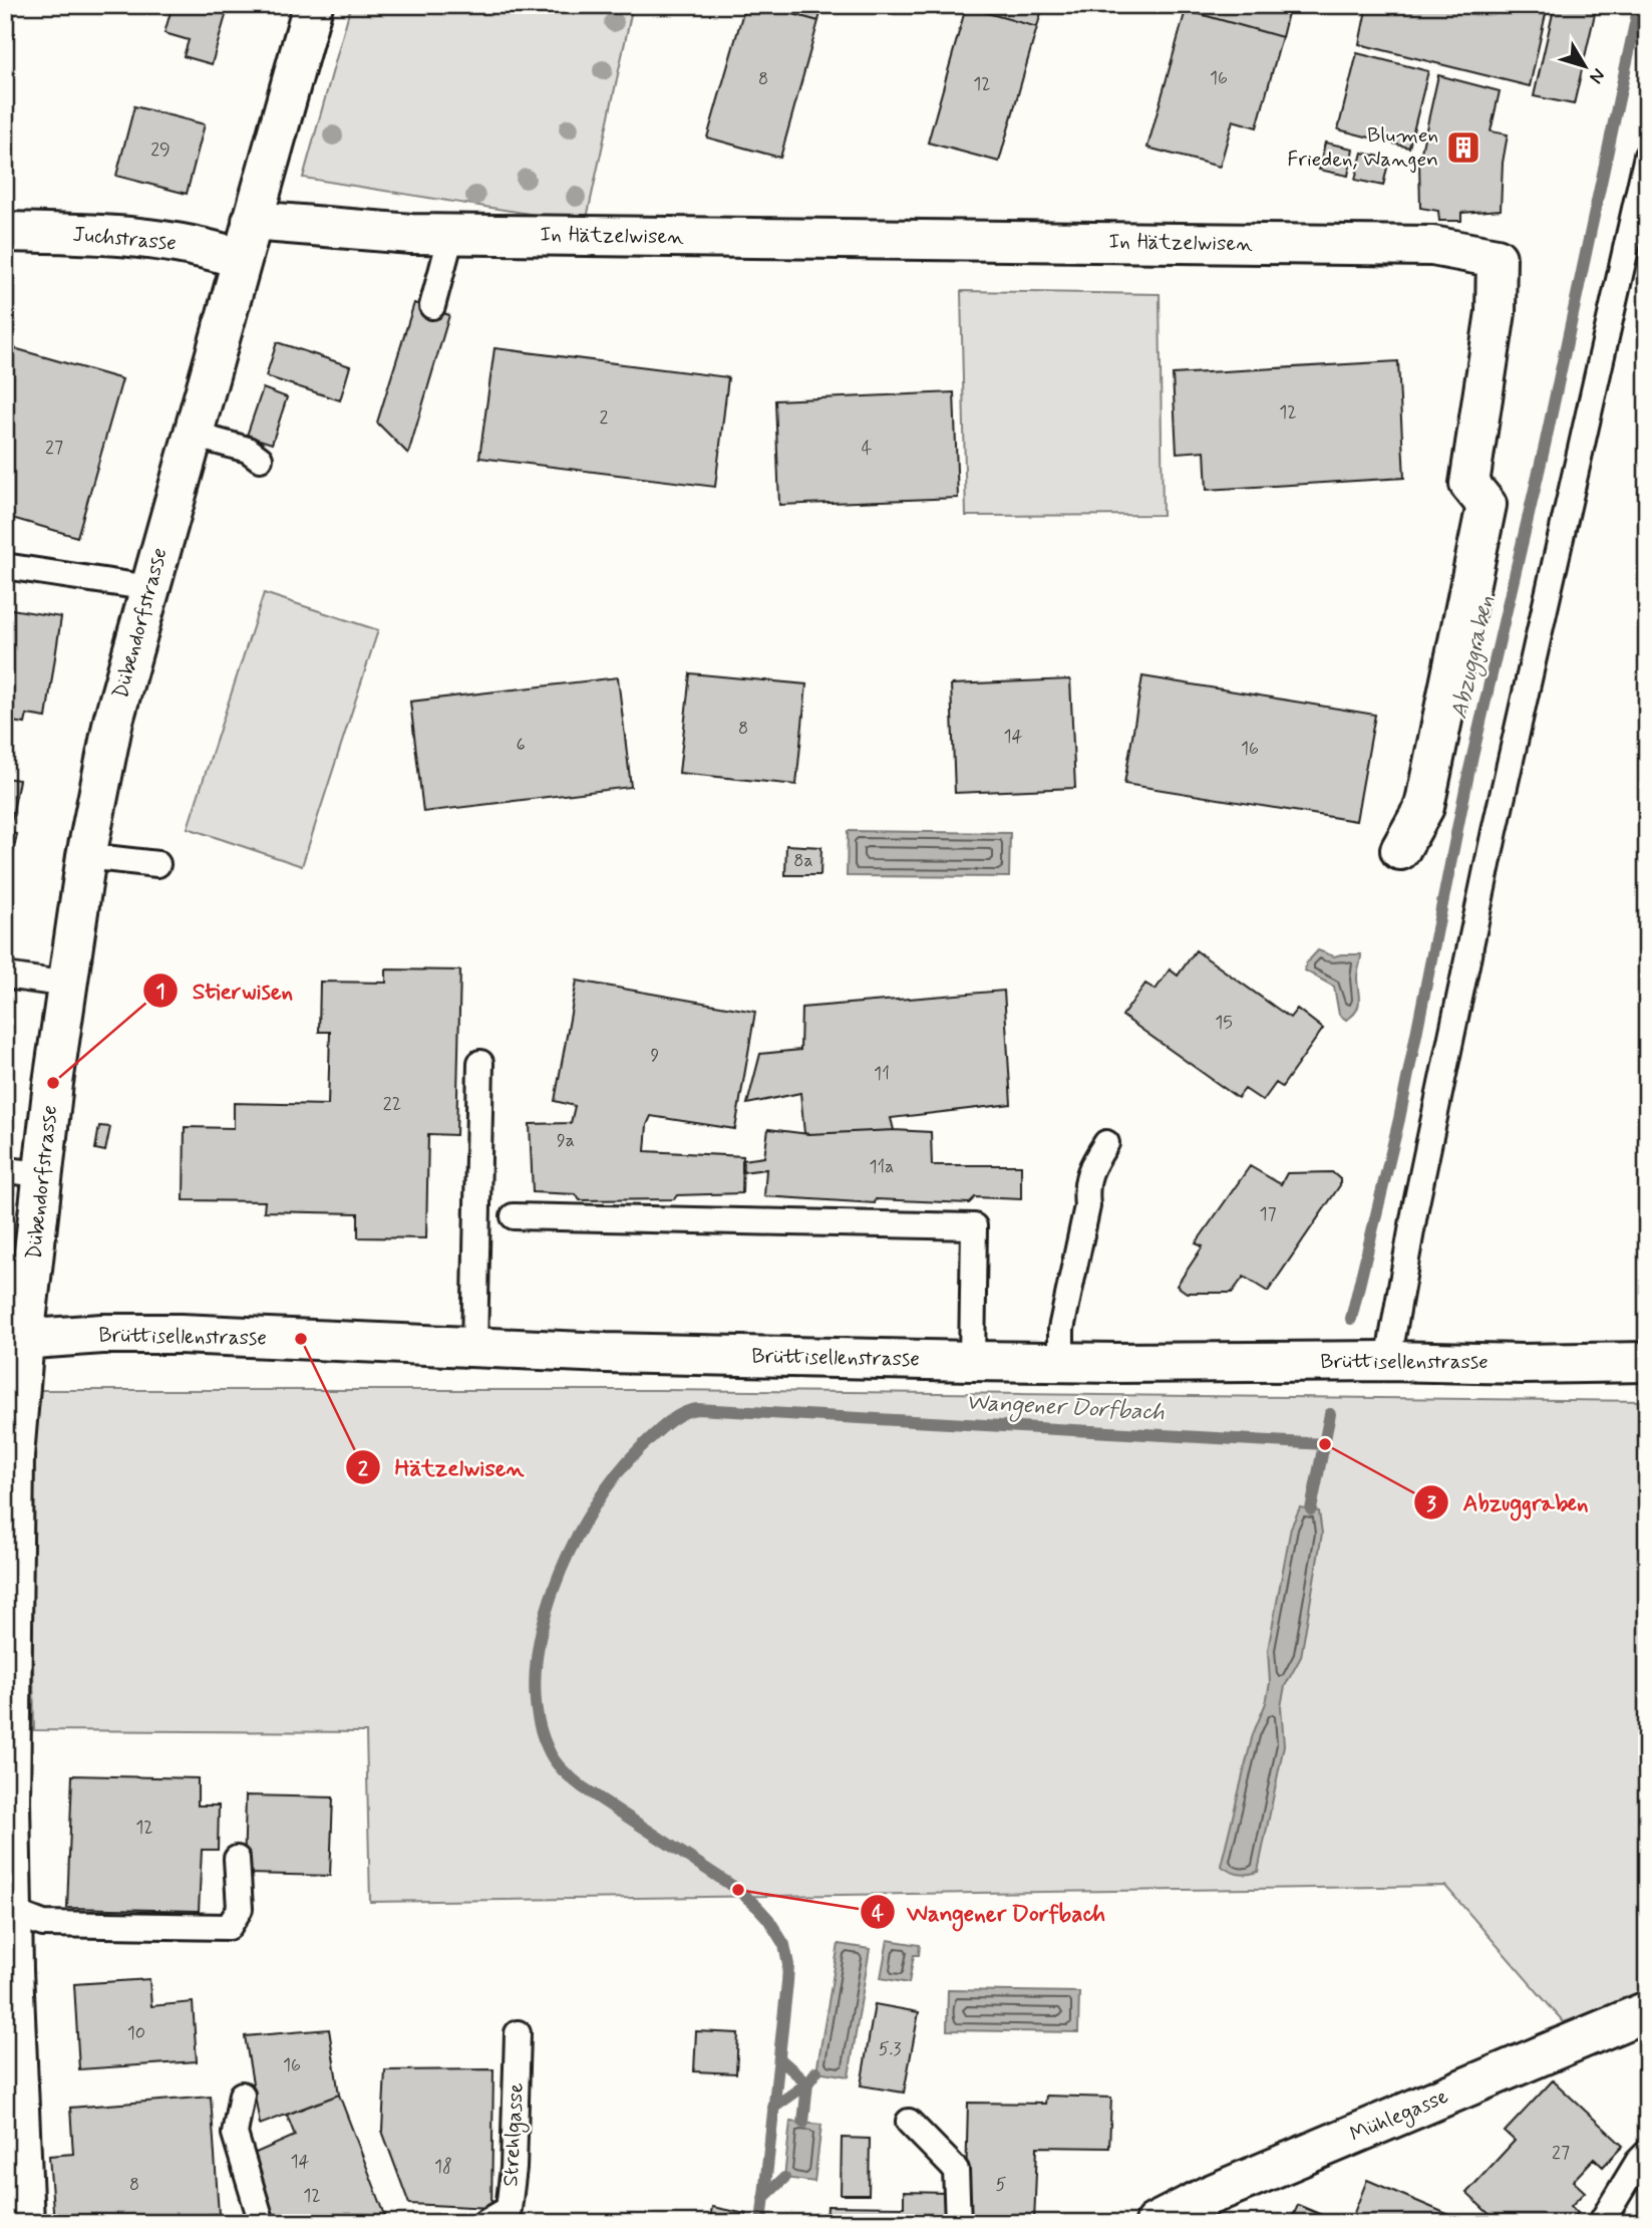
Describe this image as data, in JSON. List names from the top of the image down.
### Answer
{
  "streets": {
    "street": [
      "In Hätzelwisen",
      "Juchstrasse",
      "Dübendorfstrasse",
      "Brüttisellenstrasse",
      "Mühlegasse"
    ],
    "lane": ["Strehlgasse"]
  },
  "crossings": [
    ["In Hätzelwisen", "Dübendorfstrasse"],
    ["Juchstrasse", "Dübendorfstrasse"],
    ["Dübendorfstrasse", "Brüttisellenstrasse"]
  ],
  "water": ["Abzuggraben", "Wangener Dorfbach"],
  "places": {
    "building": ["Blumen Frieden, Wangen"],
    "other": [
      "Stierwisen",
      "Hätzelwisen",
      "Abzuggraben",
      "Wangener Dorfbach"
    ]
  },
  "house_numbers": [
    "16",
    "8",
    "12",
    "29",
    "12",
    "2",
    "27",
    "4",
    "8",
    "14",
    "6",
    "16",
    "8a",
    "15",
    "9",
    "11",
    "22",
    "9a",
    "11a",
    "17",
    "12",
    "10",
    "5.3",
    "16",
    "27",
    "14",
    "18",
    "8",
    "5",
    "12"
  ],
  "north": "bottom right"
}
